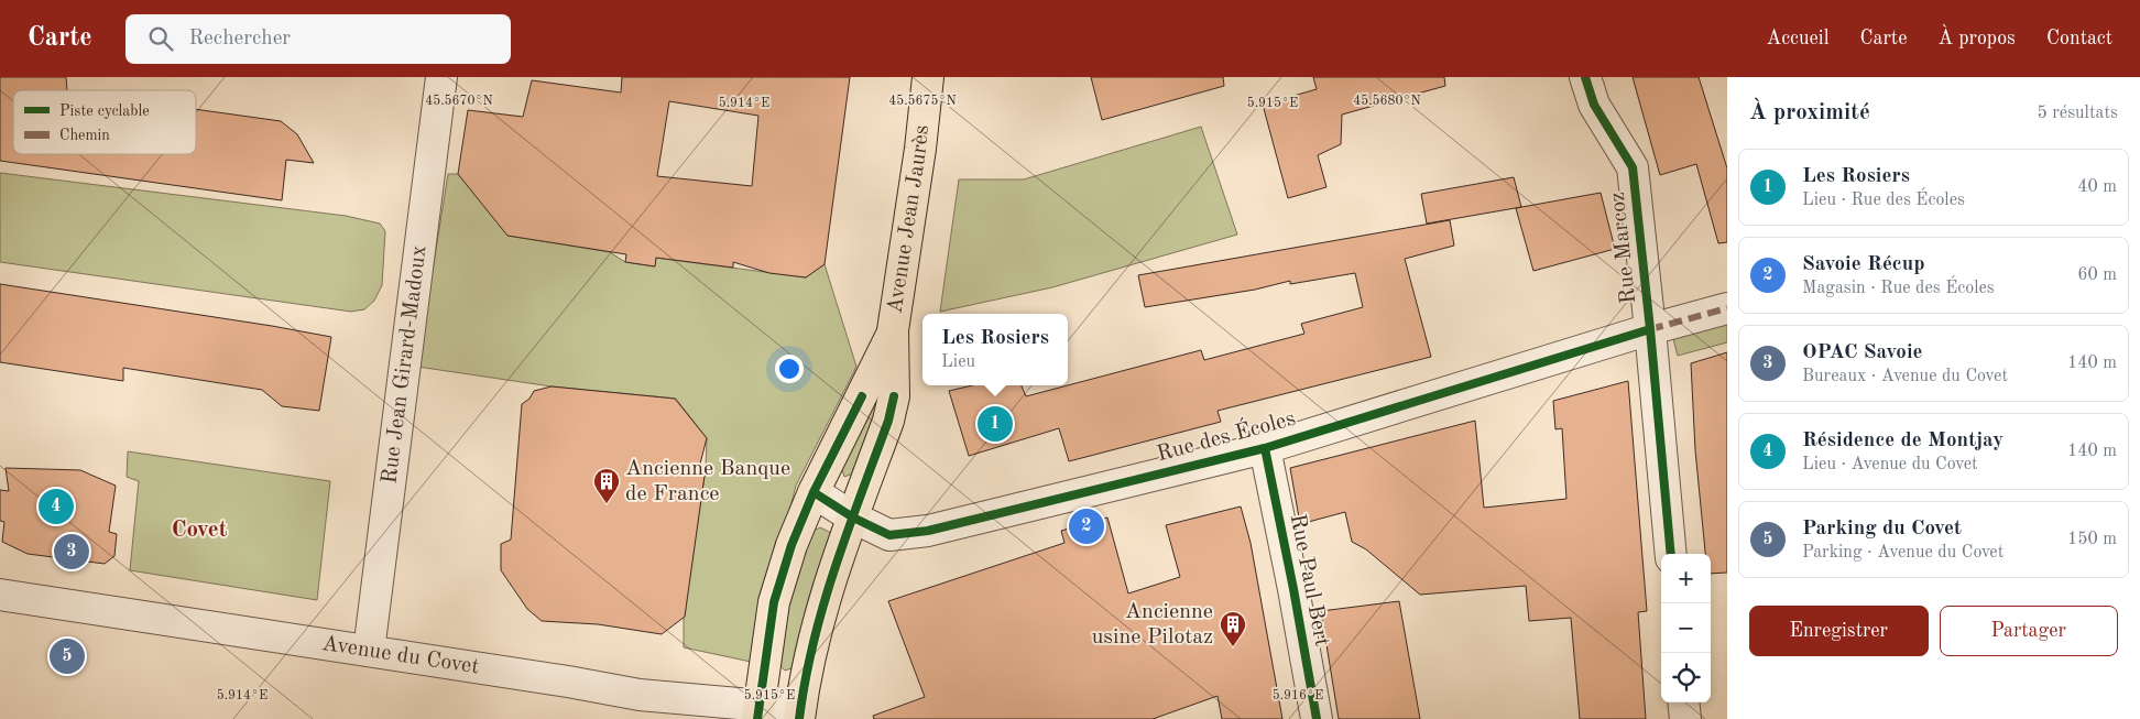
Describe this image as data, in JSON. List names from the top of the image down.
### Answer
{
  "streets": {
    "main road": ["Avenue Jean Jaurès"],
    "street": [
      "Rue Marcoz",
      "Rue Jean Girard-Madoux",
      "Rue des Écoles",
      "Rue Paul Bert",
      "Avenue du Covet"
    ]
  },
  "crossings": [
    ["Rue Marcoz", "Rue des Écoles"],
    ["Rue Jean Girard-Madoux", "Avenue du Covet"],
    ["Rue des Écoles", "Rue Paul Bert"]
  ],
  "districts": ["Covet"],
  "places": {
    "building": ["Ancienne Banque de France", "Ancienne usine Pilotaz"]
  },
  "legend": ["Piste cyclable", "Chemin"],
  "page": {
    "header": "Carte",
    "search": "Rechercher",
    "nav": [
      "Accueil",
      "Carte",
      "À propos",
      "Contact"
    ],
    "heading": ["À proximité", "5 résultats"],
    "list": [
      {
        "mark": "1",
        "name": "Les Rosiers",
        "note": "Lieu · Rue des Écoles",
        "value": "40 m"
      },
      {
        "mark": "2",
        "name": "Savoie Récup",
        "note": "Magasin · Rue des Écoles",
        "value": "60 m"
      },
      {
        "mark": "3",
        "name": "OPAC Savoie",
        "note": "Bureaux · Avenue du Covet",
        "value": "140 m"
      },
      {
        "mark": "4",
        "name": "Résidence de Montjay",
        "note": "Lieu · Avenue du Covet",
        "value": "140 m"
      },
      {
        "mark": "5",
        "name": "Parking du Covet",
        "note": "Parking · Avenue du Covet",
        "value": "150 m"
      }
    ],
    "popup": ["Les Rosiers", "Lieu"],
    "pins": [
      "1",
      "4",
      "2",
      "3",
      "5"
    ],
    "map_buttons": ["+", "−"],
    "buttons": ["Enregistrer", "Partager"]
  },
  "coordinates": [
    "45.5670°N",
    "45.5675°N",
    "45.5680°N",
    "5.914°E",
    "5.915°E",
    "5.916°E"
  ]
}
